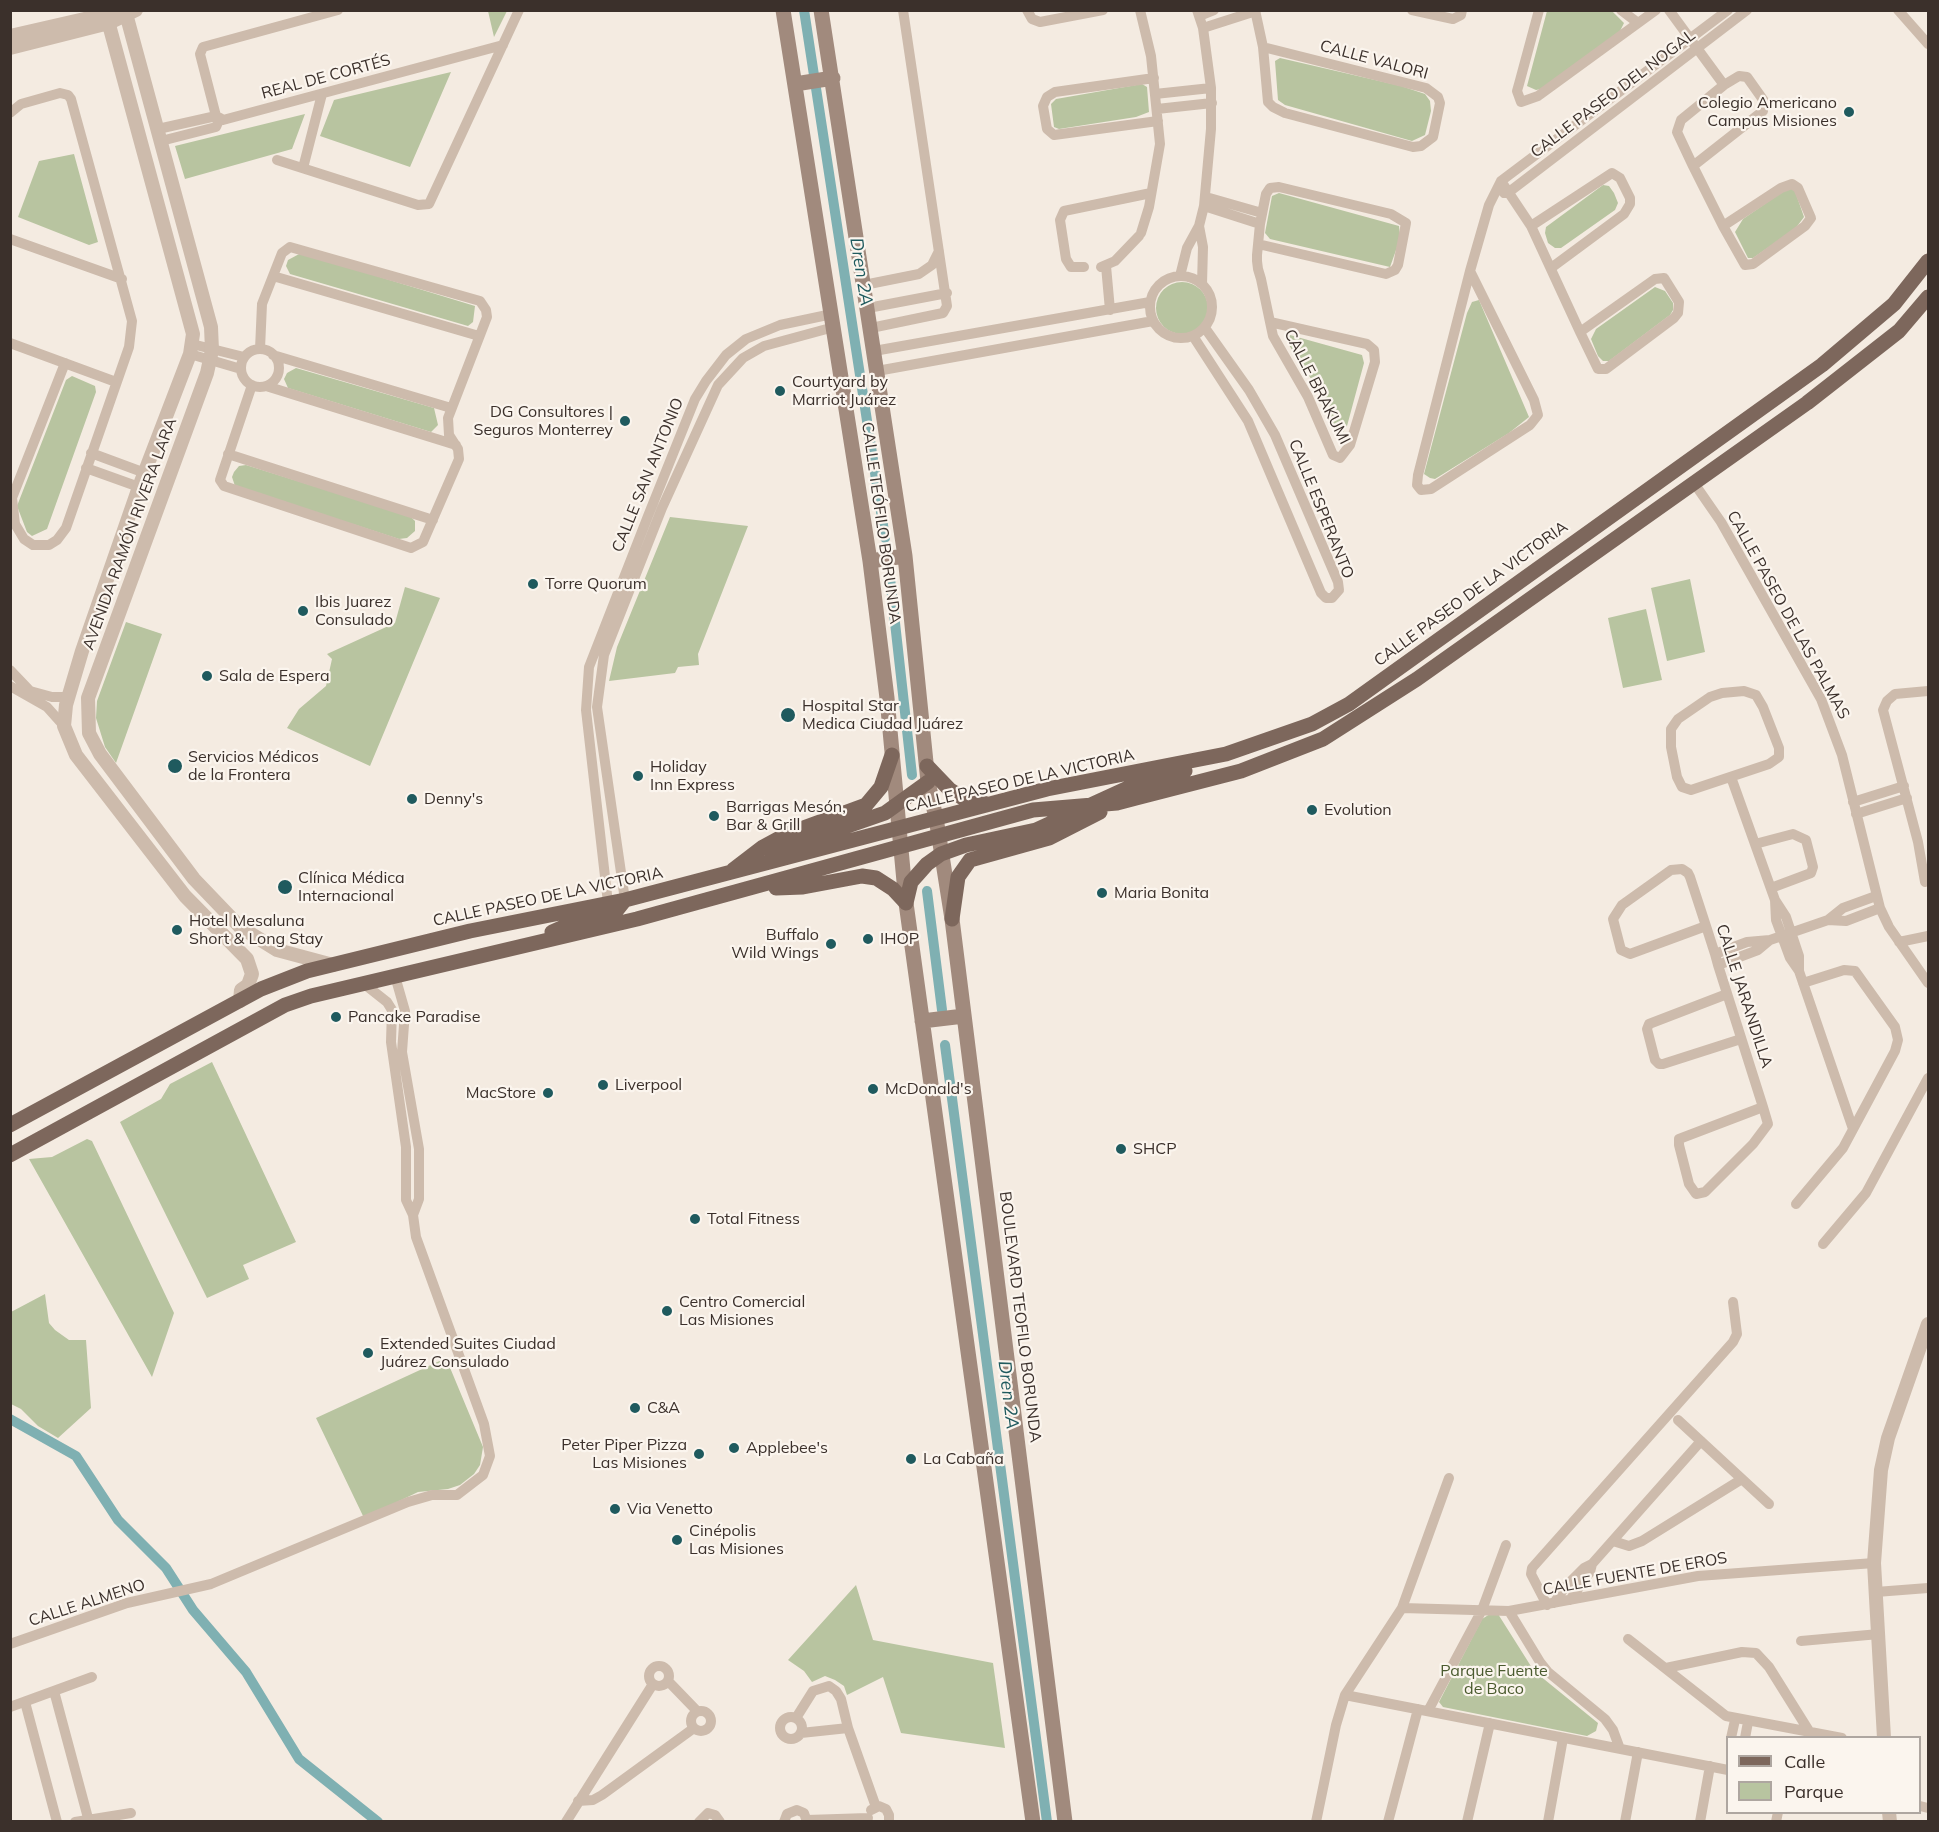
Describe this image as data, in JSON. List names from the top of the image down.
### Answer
{
  "streets": {
    "main road": ["CALLE TEÓFILO BORUNDA", "CALLE PASEO DE LA VICTORIA", "BOULEVARD TEOFILO BORUNDA"],
    "street": [
      "CALLE VALORI",
      "REAL DE CORTÉS",
      "CALLE PASEO DEL NOGAL",
      "CALLE BRAKUMI",
      "CALLE SAN ANTONIO",
      "CALLE ESPERANTO",
      "AVENIDA RAMÓN RIVERA LARA",
      "CALLE PASEO DE LAS PALMAS",
      "CALLE JARANDILLA",
      "CALLE FUENTE DE EROS",
      "CALLE ALMENO"
    ]
  },
  "crossings": [
    ["REAL DE CORTÉS", "AVENIDA RAMÓN RIVERA LARA"],
    ["CALLE SAN ANTONIO", "CALLE TEÓFILO BORUNDA"],
    ["CALLE SAN ANTONIO", "CALLE PASEO DE LA VICTORIA"],
    ["CALLE TEÓFILO BORUNDA", "CALLE PASEO DE LA VICTORIA"],
    ["CALLE TEÓFILO BORUNDA", "BOULEVARD TEOFILO BORUNDA"],
    ["AVENIDA RAMÓN RIVERA LARA", "CALLE PASEO DE LA VICTORIA"],
    ["CALLE PASEO DE LA VICTORIA", "CALLE PASEO DE LAS PALMAS"],
    ["CALLE PASEO DE LA VICTORIA", "BOULEVARD TEOFILO BORUNDA"],
    ["CALLE PASEO DE LA VICTORIA", "CALLE ALMENO"]
  ],
  "water": ["Dren 2A"],
  "parks": ["Parque Fuente de Baco"],
  "places": [
    "Colegio Americano Campus Misiones",
    "Courtyard by Marriot Juárez",
    "DG Consultores | Seguros Monterrey",
    "Torre Quorum",
    "Ibis Juarez Consulado",
    "Sala de Espera",
    "Hospital Star Medica Ciudad Juárez",
    "Servicios Médicos de la Frontera",
    "Holiday Inn Express",
    "Denny's",
    "Evolution",
    "Barrigas Mesón, Bar & Grill",
    "Clínica Médica Internacional",
    "Maria Bonita",
    "Hotel Mesaluna Short & Long Stay",
    "IHOP",
    "Buffalo Wild Wings",
    "Pancake Paradise",
    "Liverpool",
    "McDonald's",
    "MacStore",
    "SHCP",
    "Total Fitness",
    "Centro Comercial Las Misiones",
    "Extended Suites Ciudad Juárez Consulado",
    "C&A",
    "Applebee's",
    "Peter Piper Pizza Las Misiones",
    "La Cabaña",
    "Via Venetto",
    "Cinépolis Las Misiones"
  ],
  "legend": ["Calle", "Parque"]
}
